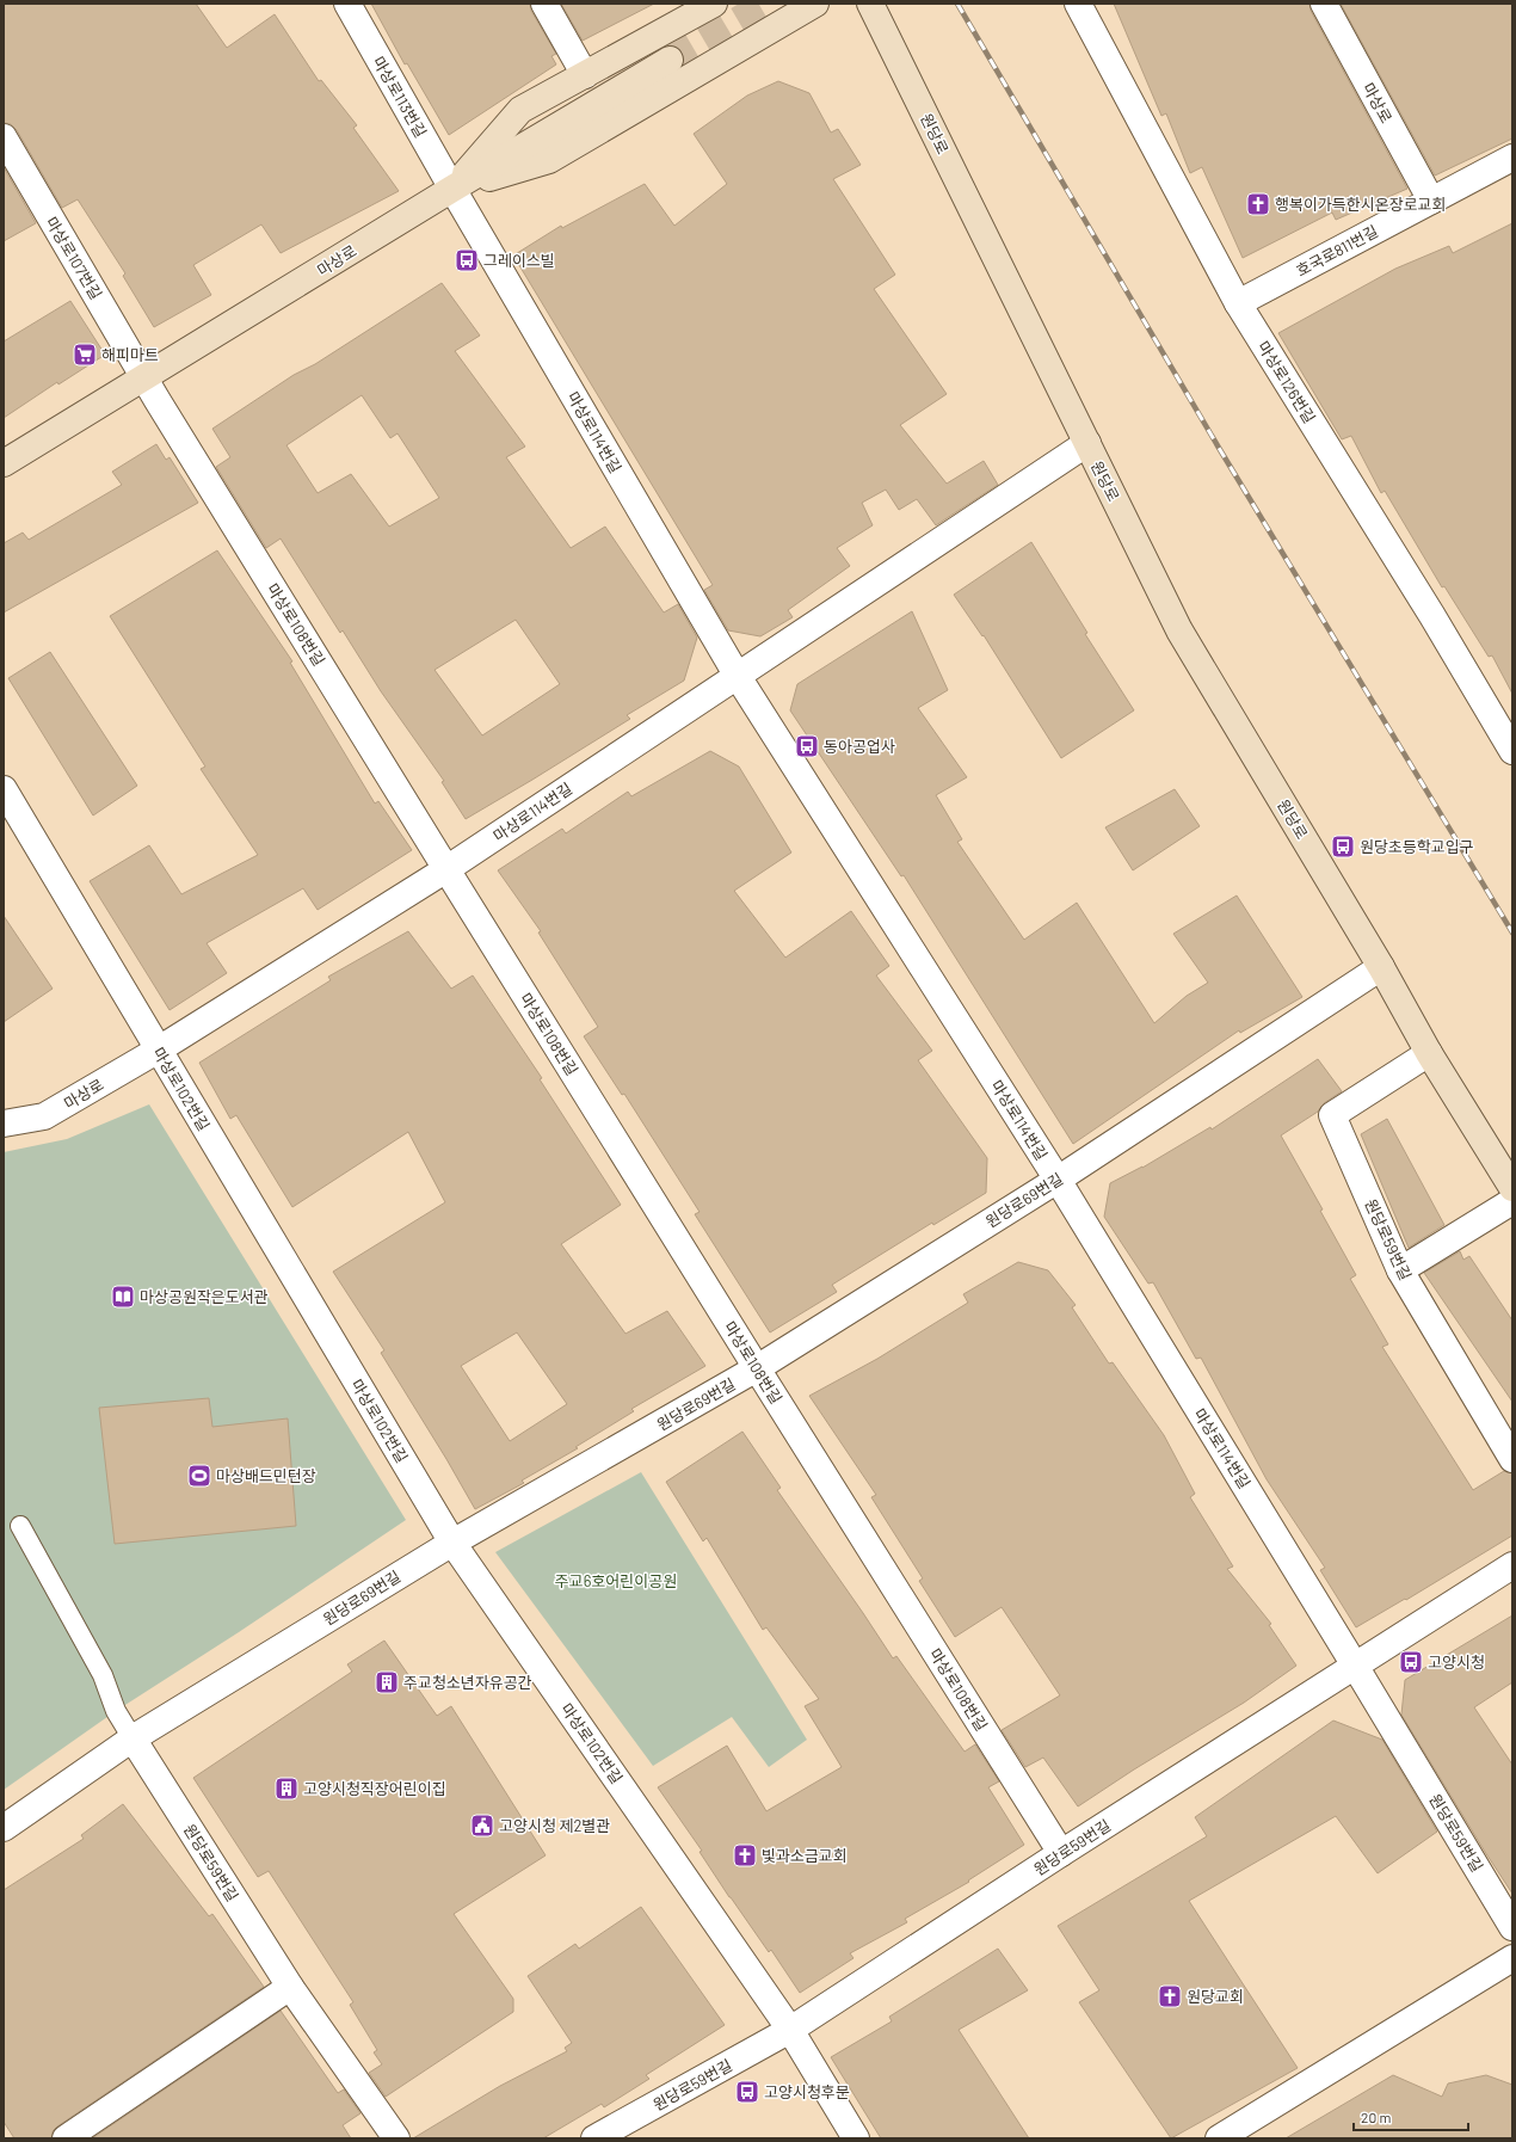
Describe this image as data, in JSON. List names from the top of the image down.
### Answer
{
  "streets": {
    "street": [
      "마상로113번길",
      "마상로",
      "원당로",
      "호국로811번길",
      "마상로107번길",
      "마상로126번길",
      "마상로114번길",
      "마상로108번길",
      "마상로102번길",
      "원당로69번길",
      "원당로59번길"
    ]
  },
  "crossings": [
    ["마상로113번길", "마상로"],
    ["마상로113번길", "마상로114번길"],
    ["마상로", "호국로811번길"],
    ["마상로", "마상로107번길"],
    ["마상로", "마상로114번길"],
    ["마상로", "마상로108번길"],
    ["마상로", "마상로102번길"],
    ["원당로", "마상로114번길"],
    ["원당로", "원당로69번길"],
    ["원당로", "원당로59번길"],
    ["호국로811번길", "마상로126번길"],
    ["마상로107번길", "마상로108번길"],
    ["마상로114번길", "마상로108번길"],
    ["마상로114번길", "원당로69번길"],
    ["마상로114번길", "원당로59번길"],
    ["마상로108번길", "원당로69번길"],
    ["마상로108번길", "원당로59번길"],
    ["마상로102번길", "원당로69번길"],
    ["마상로102번길", "원당로59번길"],
    ["원당로69번길", "원당로59번길"]
  ],
  "parks": ["주교6호어린이공원"],
  "places": {
    "church": ["행복이가득한시온장로교회", "빛과소금교회", "원당교회"],
    "bus stop": [
      "그레이스빌",
      "동아공업사",
      "원당초등학교입구",
      "고양시청",
      "고양시청후문"
    ],
    "supermarket": ["해피마트"],
    "library": ["마상공원작은도서관"],
    "sports": ["마상배드민턴장"],
    "building": ["주교청소년자유공간", "고양시청직장어린이집"],
    "public building": ["고양시청 제2별관"]
  },
  "scale_bar": "20 m"
}
